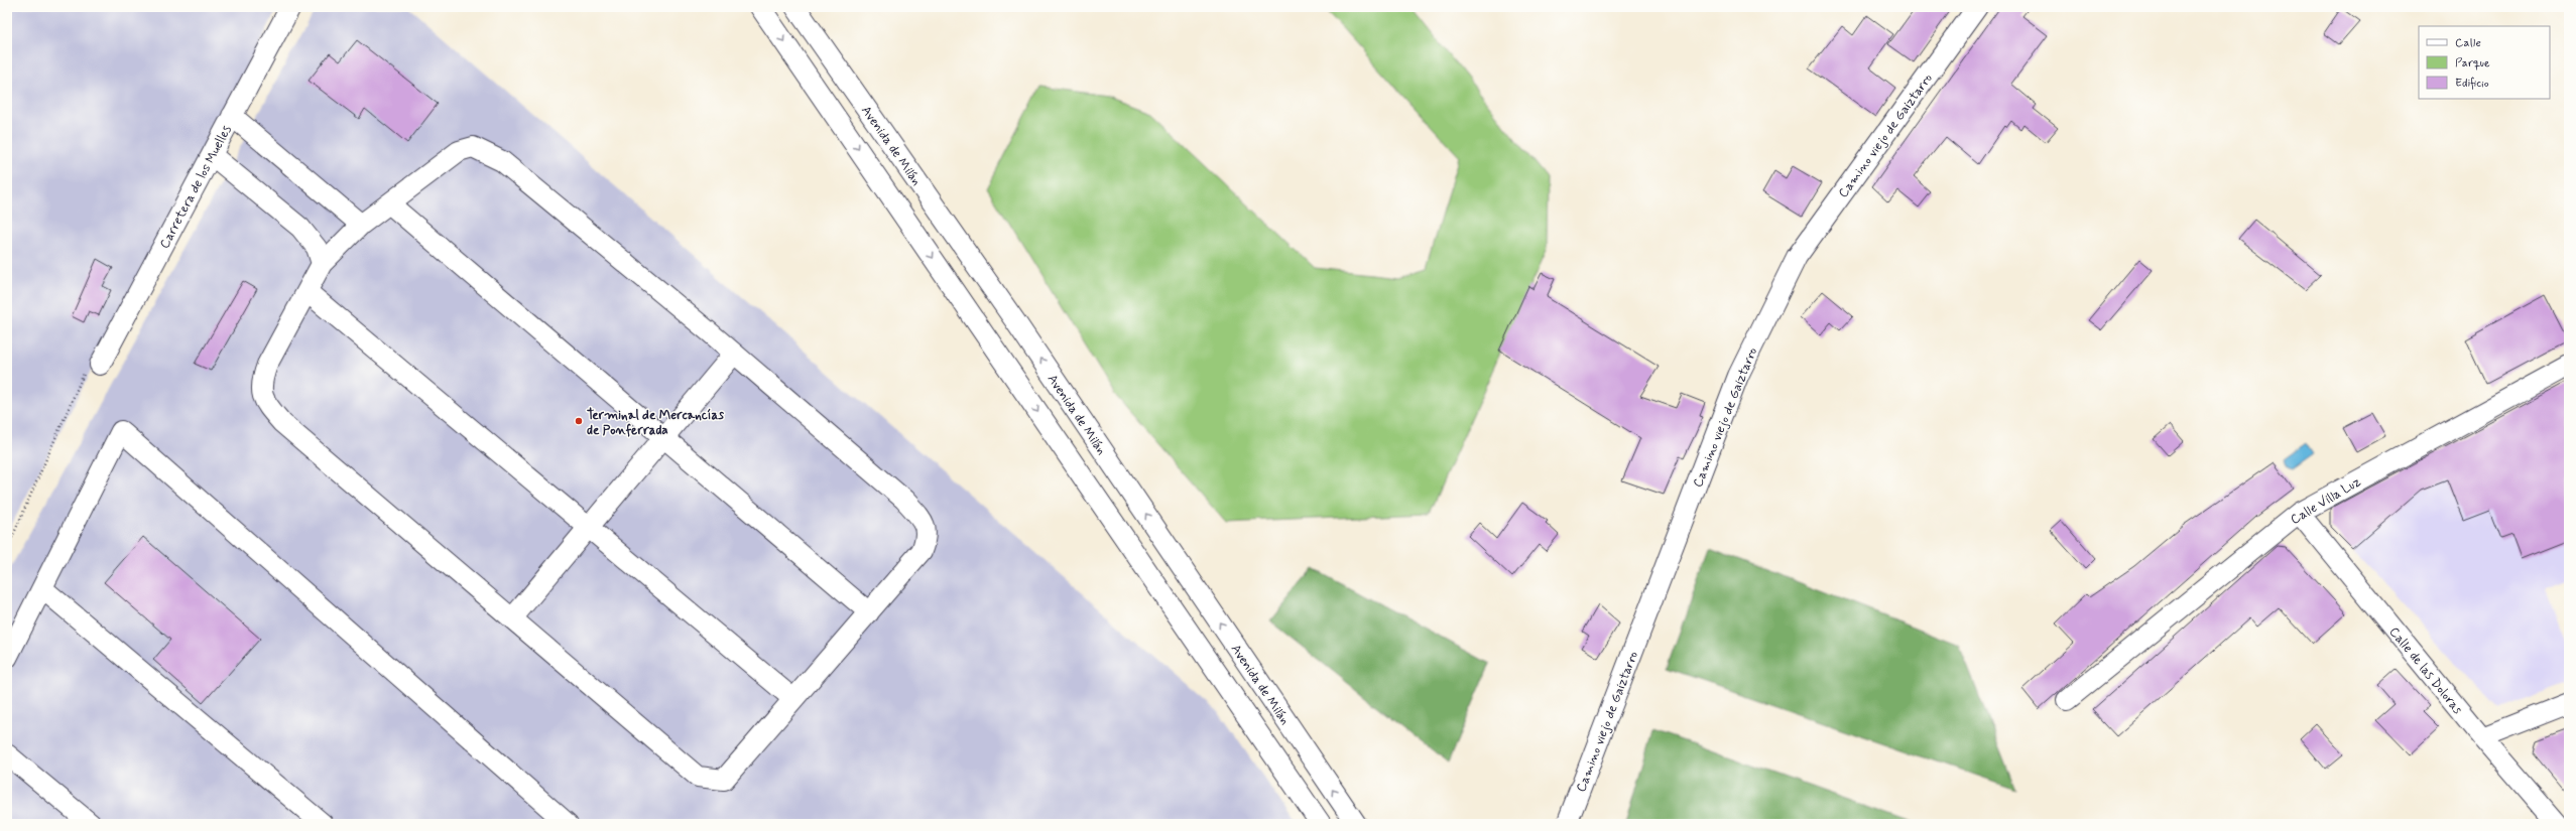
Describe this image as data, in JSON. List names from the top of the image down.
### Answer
{
  "streets": {
    "street": [
      "Camino viejo de Gaiztarro",
      "Avenida de Milán",
      "Carretera de los Muelles",
      "Calle Villa Luz",
      "Calle de las Doloras"
    ]
  },
  "crossings": [
    ["Calle Villa Luz", "Calle de las Doloras"]
  ],
  "places": ["Terminal de Mercancías de Ponferrada"],
  "legend": ["Calle", "Parque", "Edificio"]
}
